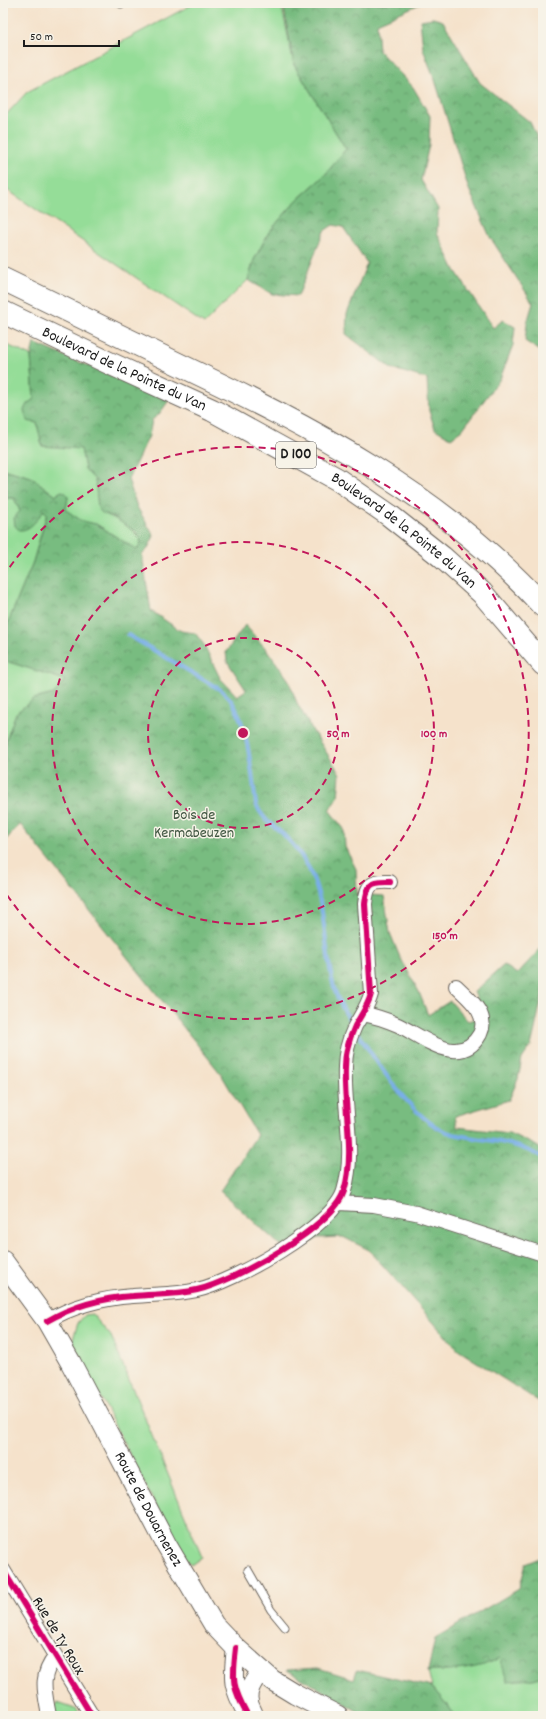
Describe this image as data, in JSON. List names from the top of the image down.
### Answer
{
  "streets": {
    "highway": ["Boulevard de la Pointe du Van", "D 100"],
    "main road": ["Route de Douarnenez"],
    "street": ["Rue de Ty Roux"]
  },
  "parks": ["Bois de Kermabeuzen"],
  "scale_bar": "50 m",
  "rings": ["50 m", "100 m", "150 m"]
}
